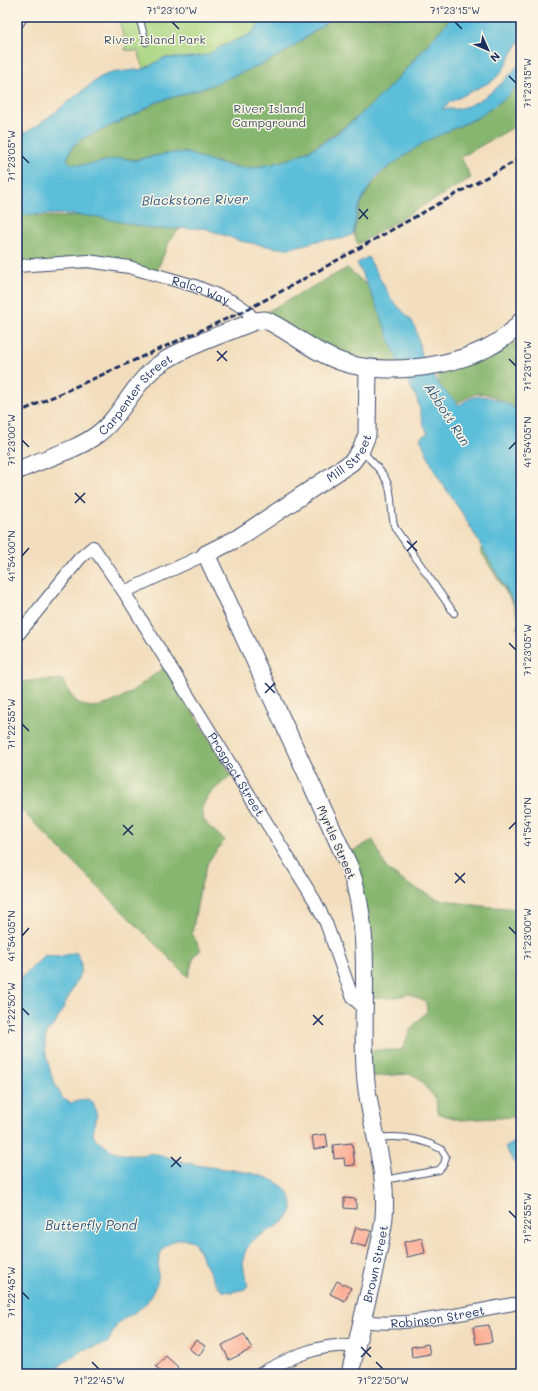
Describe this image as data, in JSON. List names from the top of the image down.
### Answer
{
  "streets": {
    "street": [
      "Ralco Way",
      "Carpenter Street",
      "Mill Street",
      "Prospect Street",
      "Myrtle Street",
      "Brown Street",
      "Robinson Street"
    ]
  },
  "crossings": [
    ["Ralco Way", "Carpenter Street"],
    ["Mill Street", "Prospect Street"],
    ["Mill Street", "Myrtle Street"],
    ["Prospect Street", "Myrtle Street"],
    ["Myrtle Street", "Brown Street"],
    ["Brown Street", "Robinson Street"]
  ],
  "water": ["Blackstone River", "Abbott Run", "Butterfly Pond"],
  "parks": ["River Island Park", "River Island Campground"],
  "north": "bottom right",
  "coordinates": [
    "71°23'10\"W",
    "71°23'15\"W",
    "71°23'05\"W",
    "71°23'00\"W",
    "41°54'05\"N",
    "41°54'00\"N",
    "71°22'55\"W",
    "41°54'10\"N",
    "71°22'50\"W",
    "71°22'45\"W"
  ]
}
